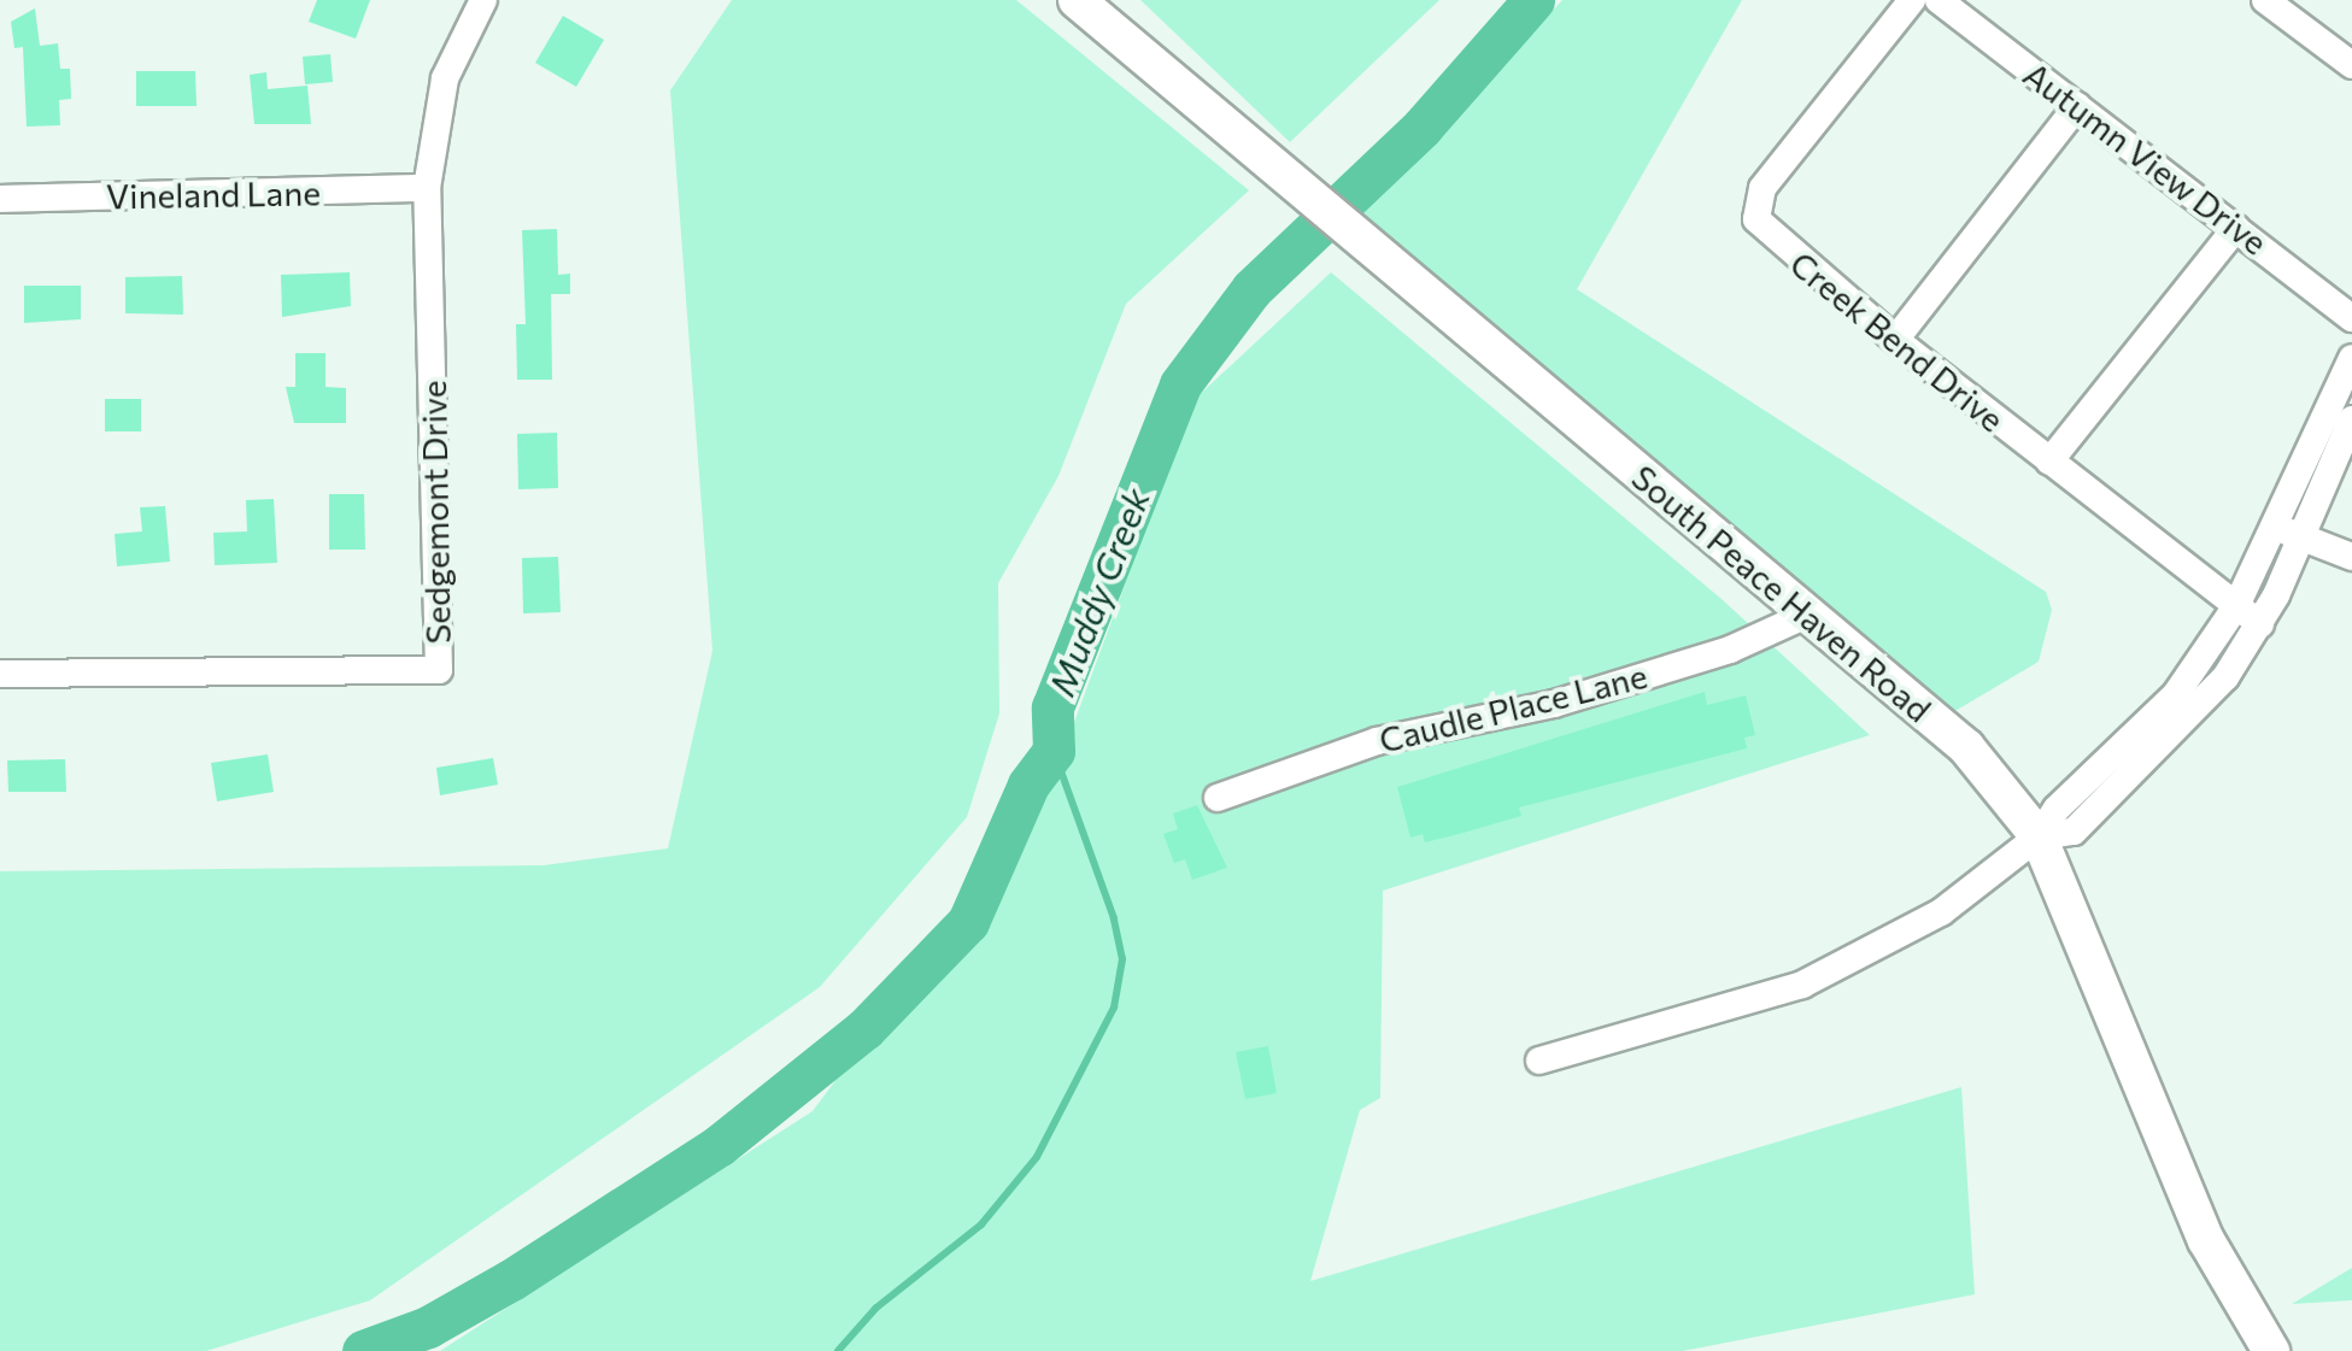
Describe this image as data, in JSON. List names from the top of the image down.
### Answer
{
  "streets": {
    "main road": ["South Peace Haven Road"],
    "street": [
      "Autumn View Drive",
      "Vineland Lane",
      "Creek Bend Drive",
      "Sedgemont Drive",
      "Caudle Place Lane"
    ]
  },
  "crossings": [
    ["Vineland Lane", "Sedgemont Drive"],
    ["South Peace Haven Road", "Caudle Place Lane"]
  ],
  "water": ["Muddy Creek"]
}
